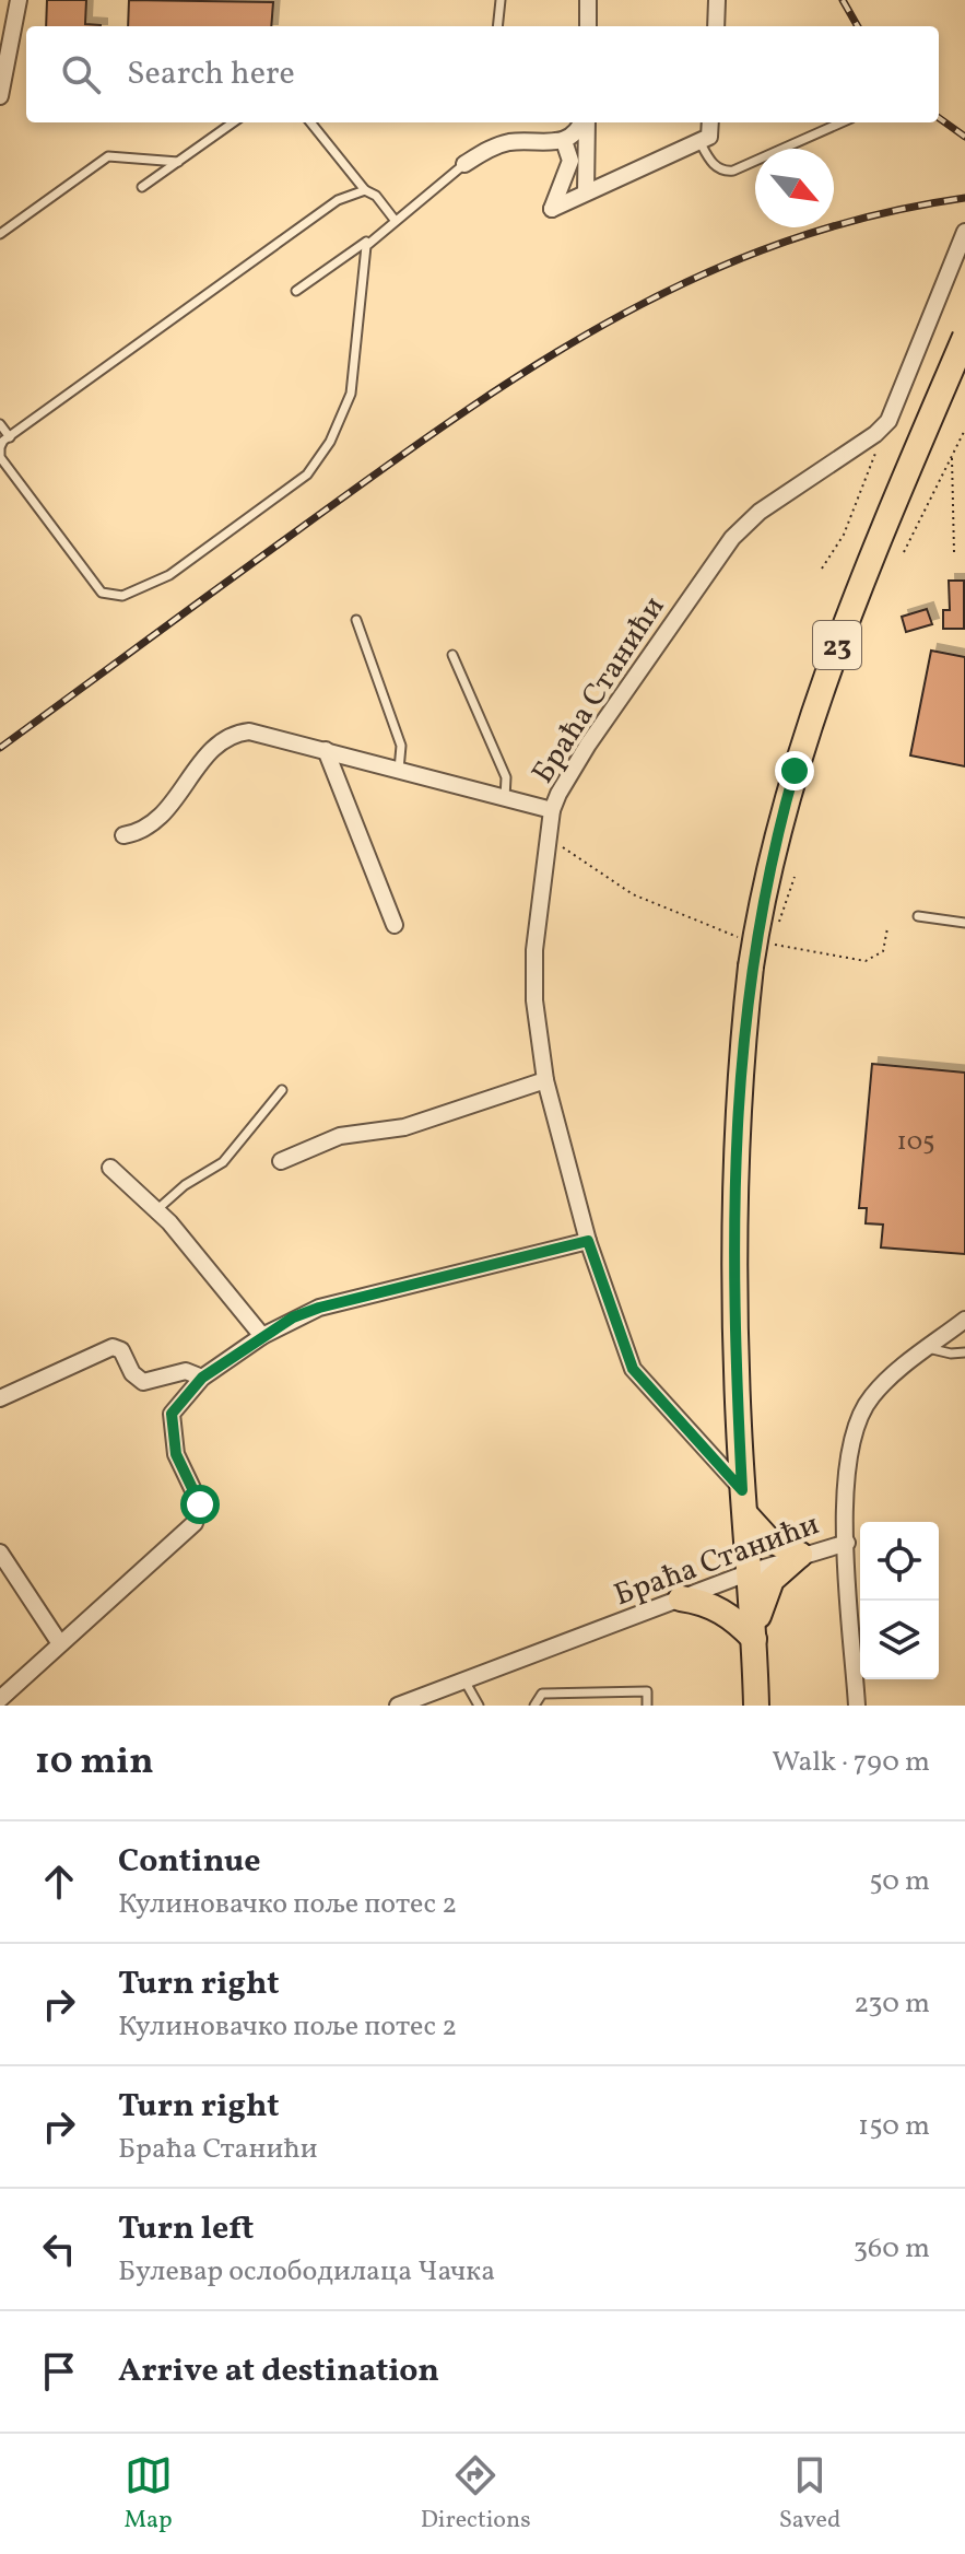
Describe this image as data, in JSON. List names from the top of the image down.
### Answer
{
  "streets": {
    "main road": ["23"],
    "street": ["Браћа Станићи"]
  },
  "crossings": [
    ["23", "Браћа Станићи"]
  ],
  "house_numbers": ["105"],
  "north": "bottom right",
  "page": {
    "search": "Search here",
    "heading": ["10 min", "Walk · 790 m"],
    "list": [
      ["Continue", "Кулиновачко поље потес 2", "50 m"],
      ["Turn right", "Кулиновачко поље потес 2", "230 m"],
      ["Turn right", "Браћа Станићи", "150 m"],
      ["Turn left", "Булевар ослободилаца Чачка", "360 m"],
      "Arrive at destination"
    ],
    "nav": ["Map", "Directions", "Saved"]
  }
}
